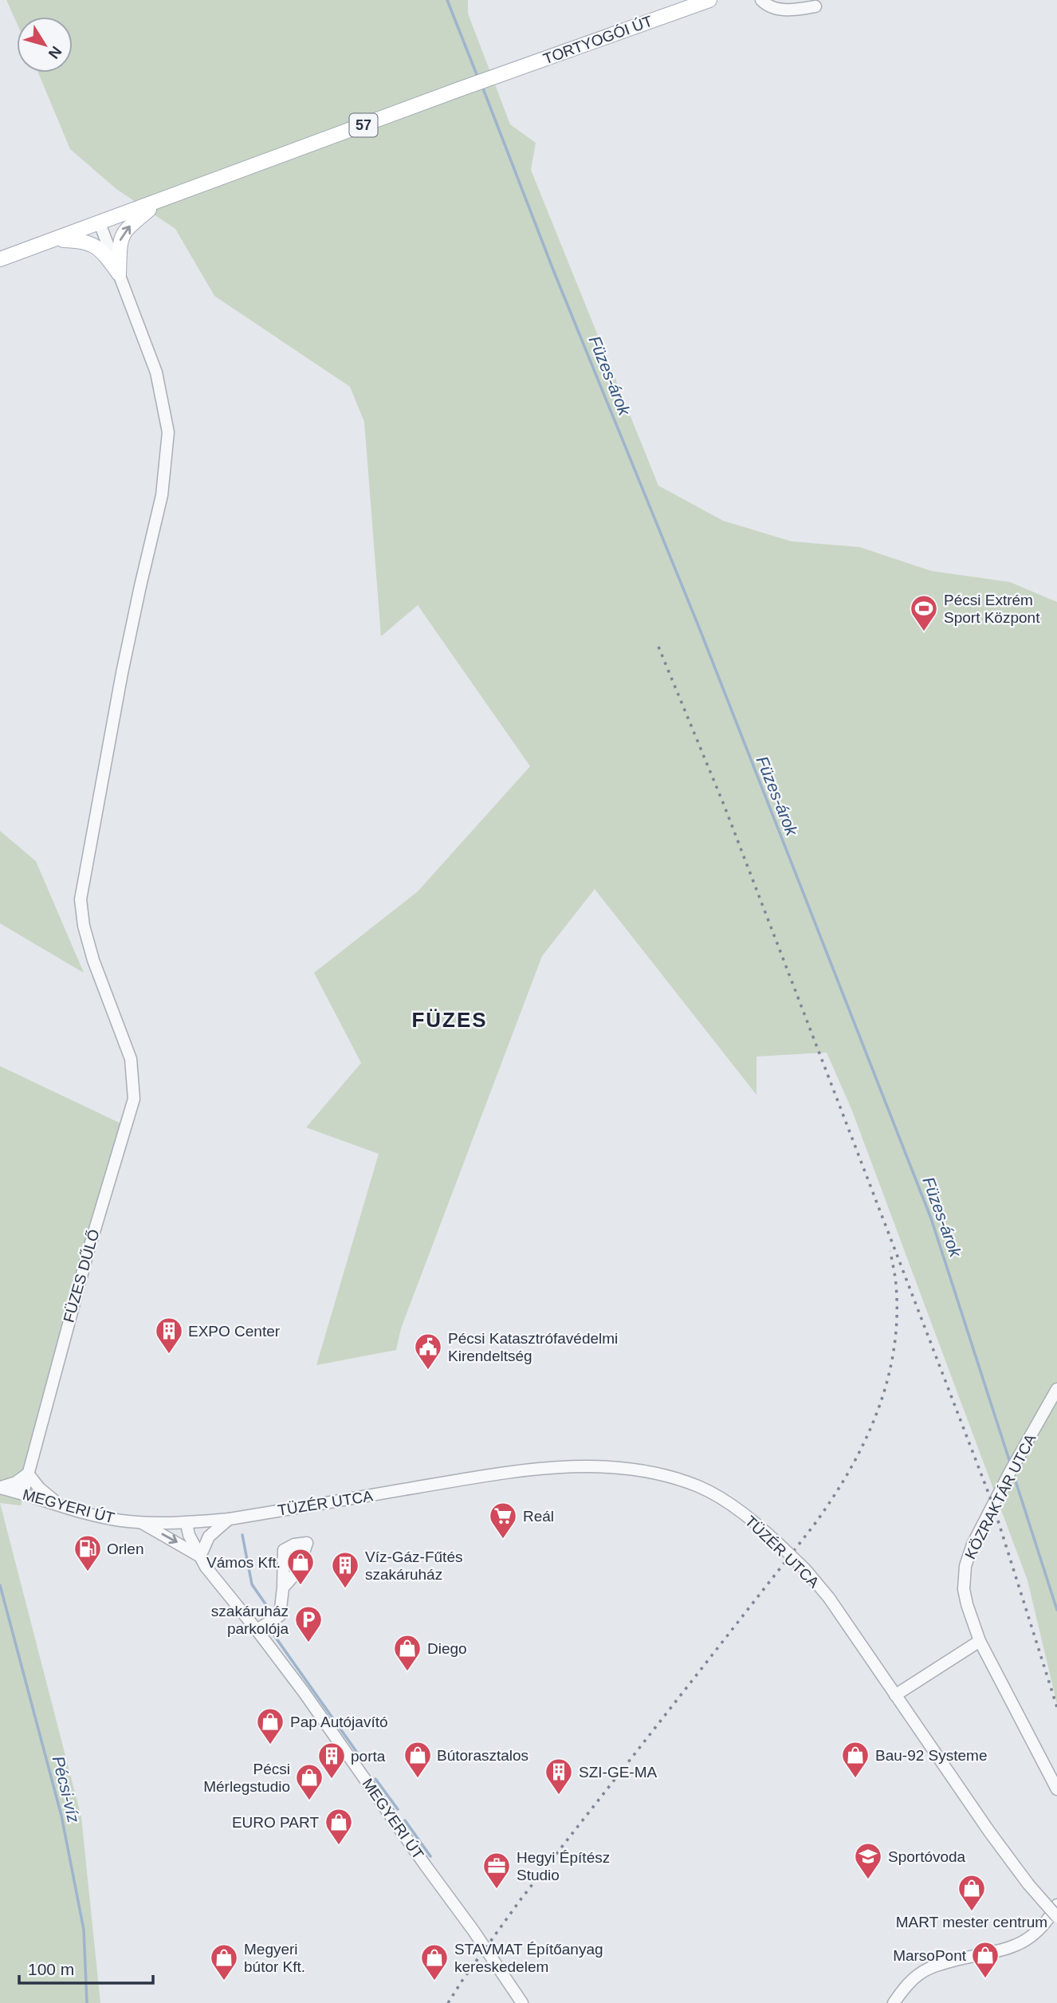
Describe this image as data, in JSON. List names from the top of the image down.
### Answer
{
  "streets": {
    "main road": ["TORTYOGÓI ÚT", "57"],
    "street": [
      "FÜZES DŰLŐ",
      "KÖZRAKTÁR UTCA",
      "TÜZÉR UTCA",
      "MEGYERI ÚT"
    ]
  },
  "crossings": [
    ["TORTYOGÓI ÚT", "57"],
    ["57", "FÜZES DŰLŐ"],
    ["FÜZES DŰLŐ", "MEGYERI ÚT"],
    ["TÜZÉR UTCA", "MEGYERI ÚT"]
  ],
  "districts": ["FÜZES"],
  "water": ["Füzes-árok", "Pécsi-víz"],
  "places": {
    "sports": ["Pécsi Extrém Sport Központ"],
    "building": [
      "EXPO Center",
      "Víz-Gáz-Fűtés szakáruház",
      "porta",
      "SZI-GE-MA"
    ],
    "public building": ["Pécsi Katasztrófavédelmi Kirendeltség"],
    "supermarket": ["Reál"],
    "fuel station": ["Orlen"],
    "shop": [
      "Vámos Kft.",
      "Diego",
      "Pap Autójavító",
      "Bútorasztalos",
      "Bau-92 Systeme",
      "Pécsi Mérlegstudio",
      "EURO PART",
      "MART mester centrum",
      "MarsoPont",
      "Megyeri bútor Kft.",
      "STAVMAT Építőanyag kereskedelem"
    ],
    "parking": ["szakáruház parkolója"],
    "school or university": ["Sportóvoda"],
    "office": ["Hegyi Építész Studio"]
  },
  "scale_bar": "100 m",
  "north": "bottom right"
}
